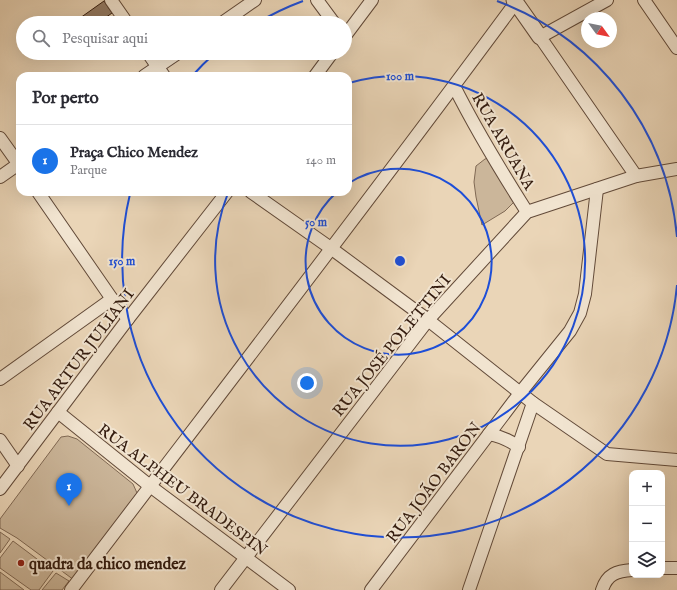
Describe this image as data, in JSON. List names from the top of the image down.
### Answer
{
  "streets": {
    "street": [
      "RUA ARUANA",
      "RUA JOSÉ POLETTINI",
      "RUA ARTUR JULIANI",
      "RUA JOÃO BARON",
      "RUA ALPHEU BRADESPIN"
    ]
  },
  "crossings": [
    ["RUA ARUANA", "RUA JOSÉ POLETTINI"],
    ["RUA JOSÉ POLETTINI", "RUA JOÃO BARON"],
    ["RUA JOSÉ POLETTINI", "RUA ALPHEU BRADESPIN"],
    ["RUA ARTUR JULIANI", "RUA ALPHEU BRADESPIN"]
  ],
  "places": ["quadra da chico mendez"],
  "north": "bottom right",
  "page": {
    "search": "Pesquisar aqui",
    "heading": "Por perto",
    "list": [
      {
        "mark": "1",
        "name": "Praça Chico Mendez",
        "note": "Parque",
        "value": "140 m"
      }
    ],
    "map_buttons": ["+", "−"],
    "pins": "1"
  },
  "rings": ["100 m", "50 m", "150 m"]
}
